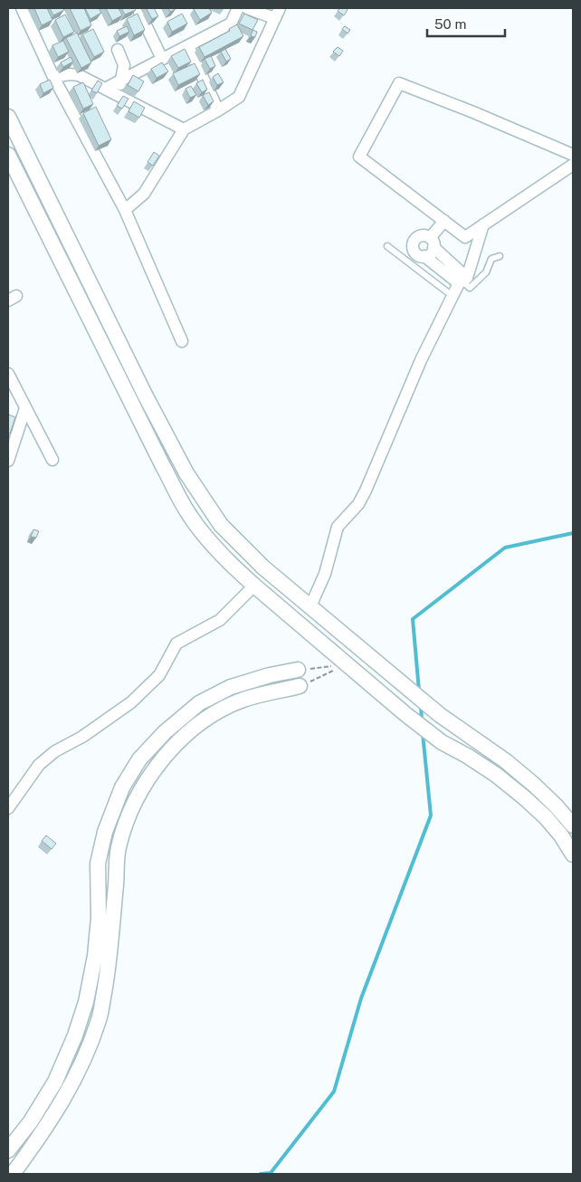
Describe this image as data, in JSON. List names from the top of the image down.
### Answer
{
  "scale_bar": "50 m"
}
